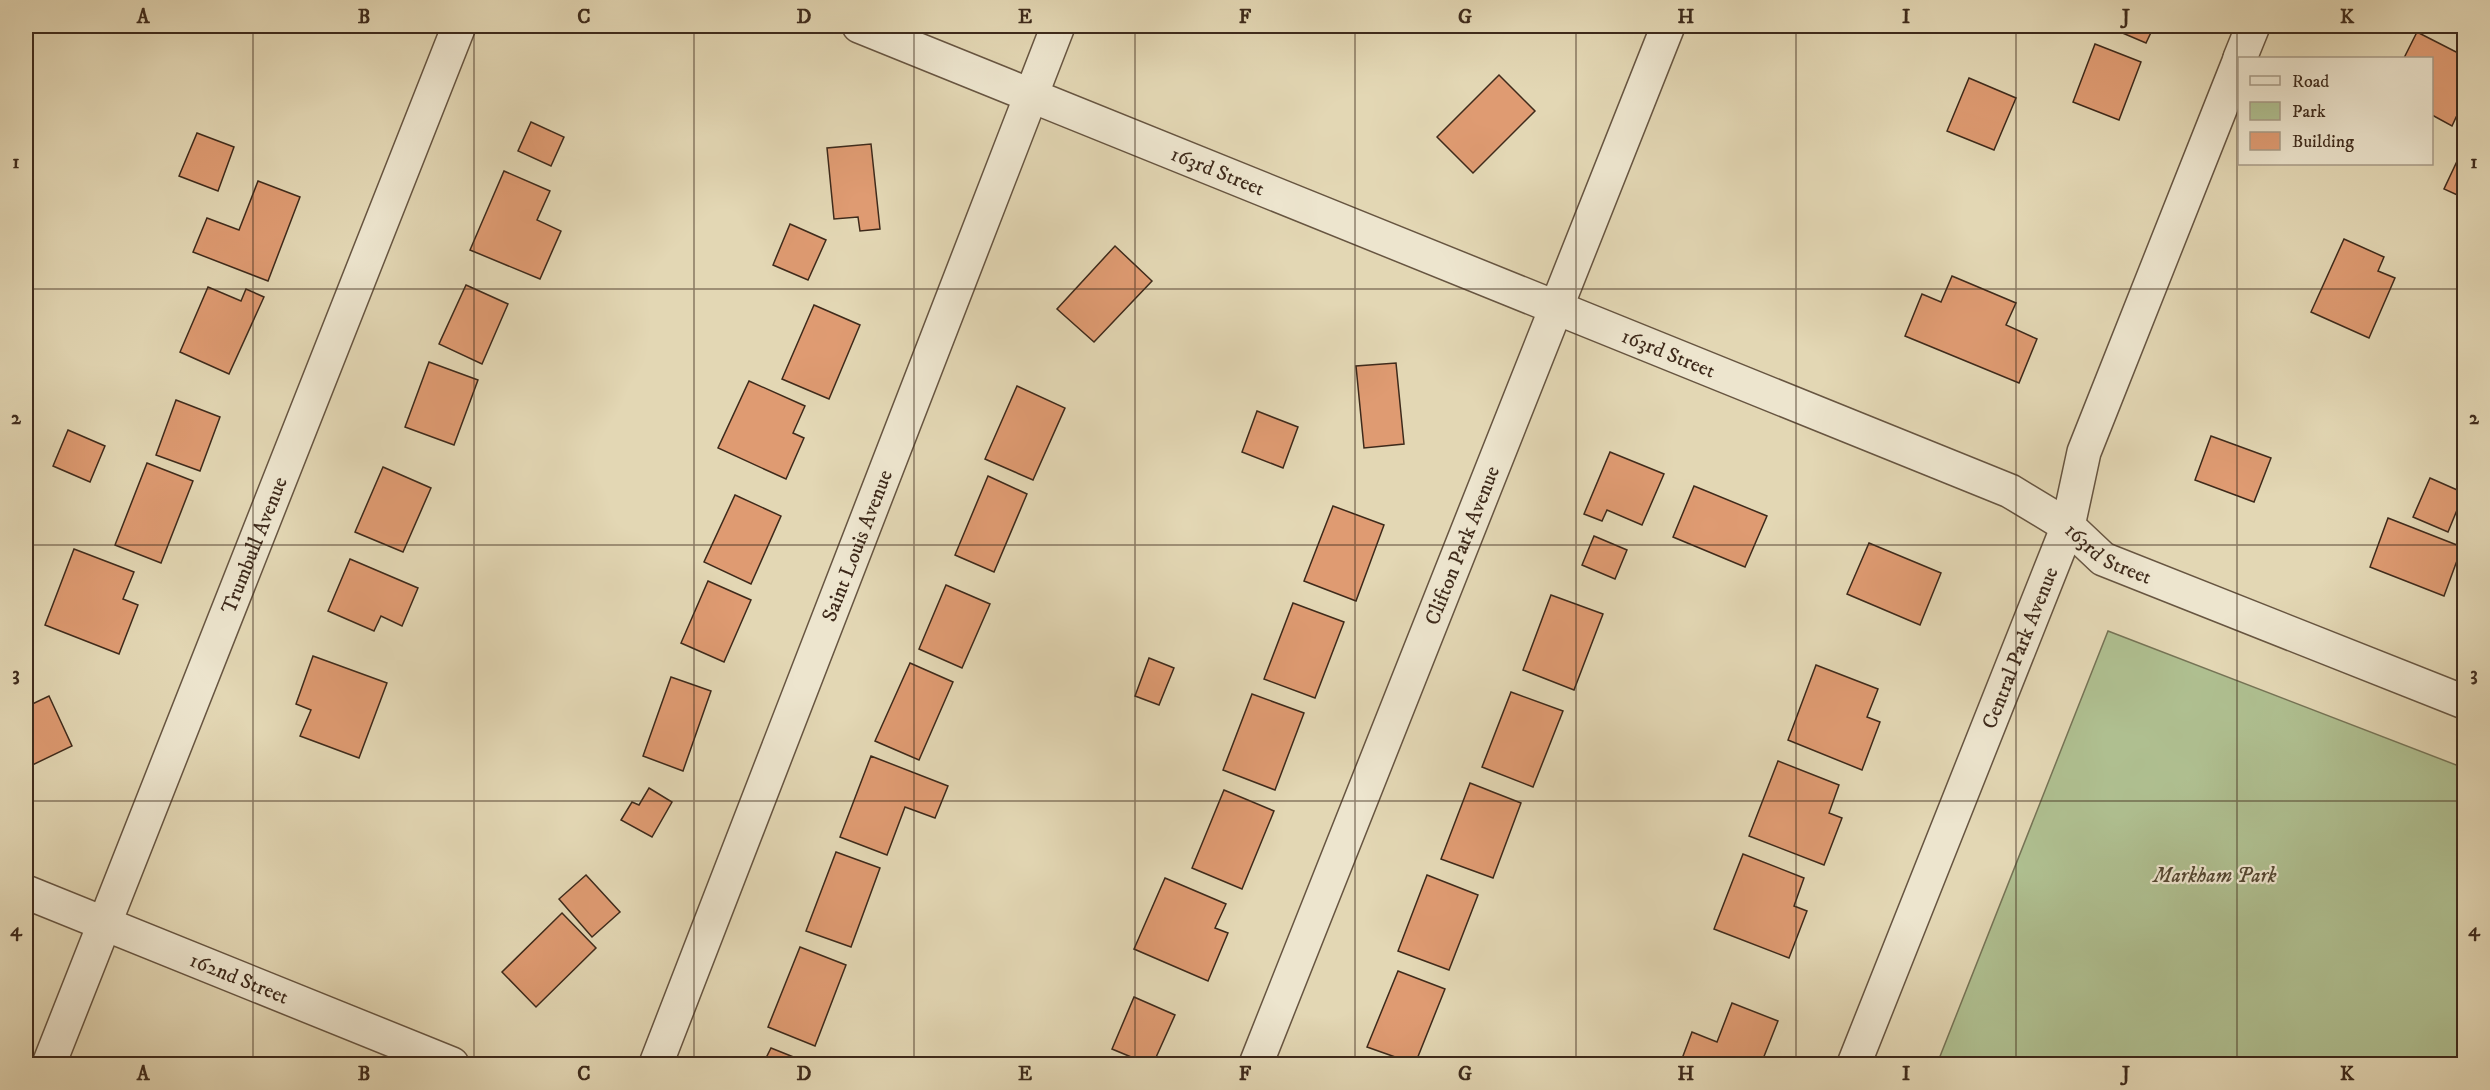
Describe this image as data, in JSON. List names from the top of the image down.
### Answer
{
  "streets": {
    "street": [
      "163rd Street",
      "Trumbull Avenue",
      "Saint Louis Avenue",
      "Clifton Park Avenue",
      "Central Park Avenue",
      "162nd Street"
    ]
  },
  "crossings": [
    ["163rd Street", "Saint Louis Avenue"],
    ["163rd Street", "Clifton Park Avenue"],
    ["163rd Street", "Central Park Avenue"],
    ["Trumbull Avenue", "162nd Street"]
  ],
  "parks": ["Markham Park"],
  "legend": ["Road", "Park", "Building"],
  "grid": {
    "columns": [
      "A",
      "B",
      "C",
      "D",
      "E",
      "F",
      "G",
      "H",
      "I",
      "J",
      "K"
    ],
    "rows": [
      "1",
      "2",
      "3",
      "4"
    ]
  }
}
